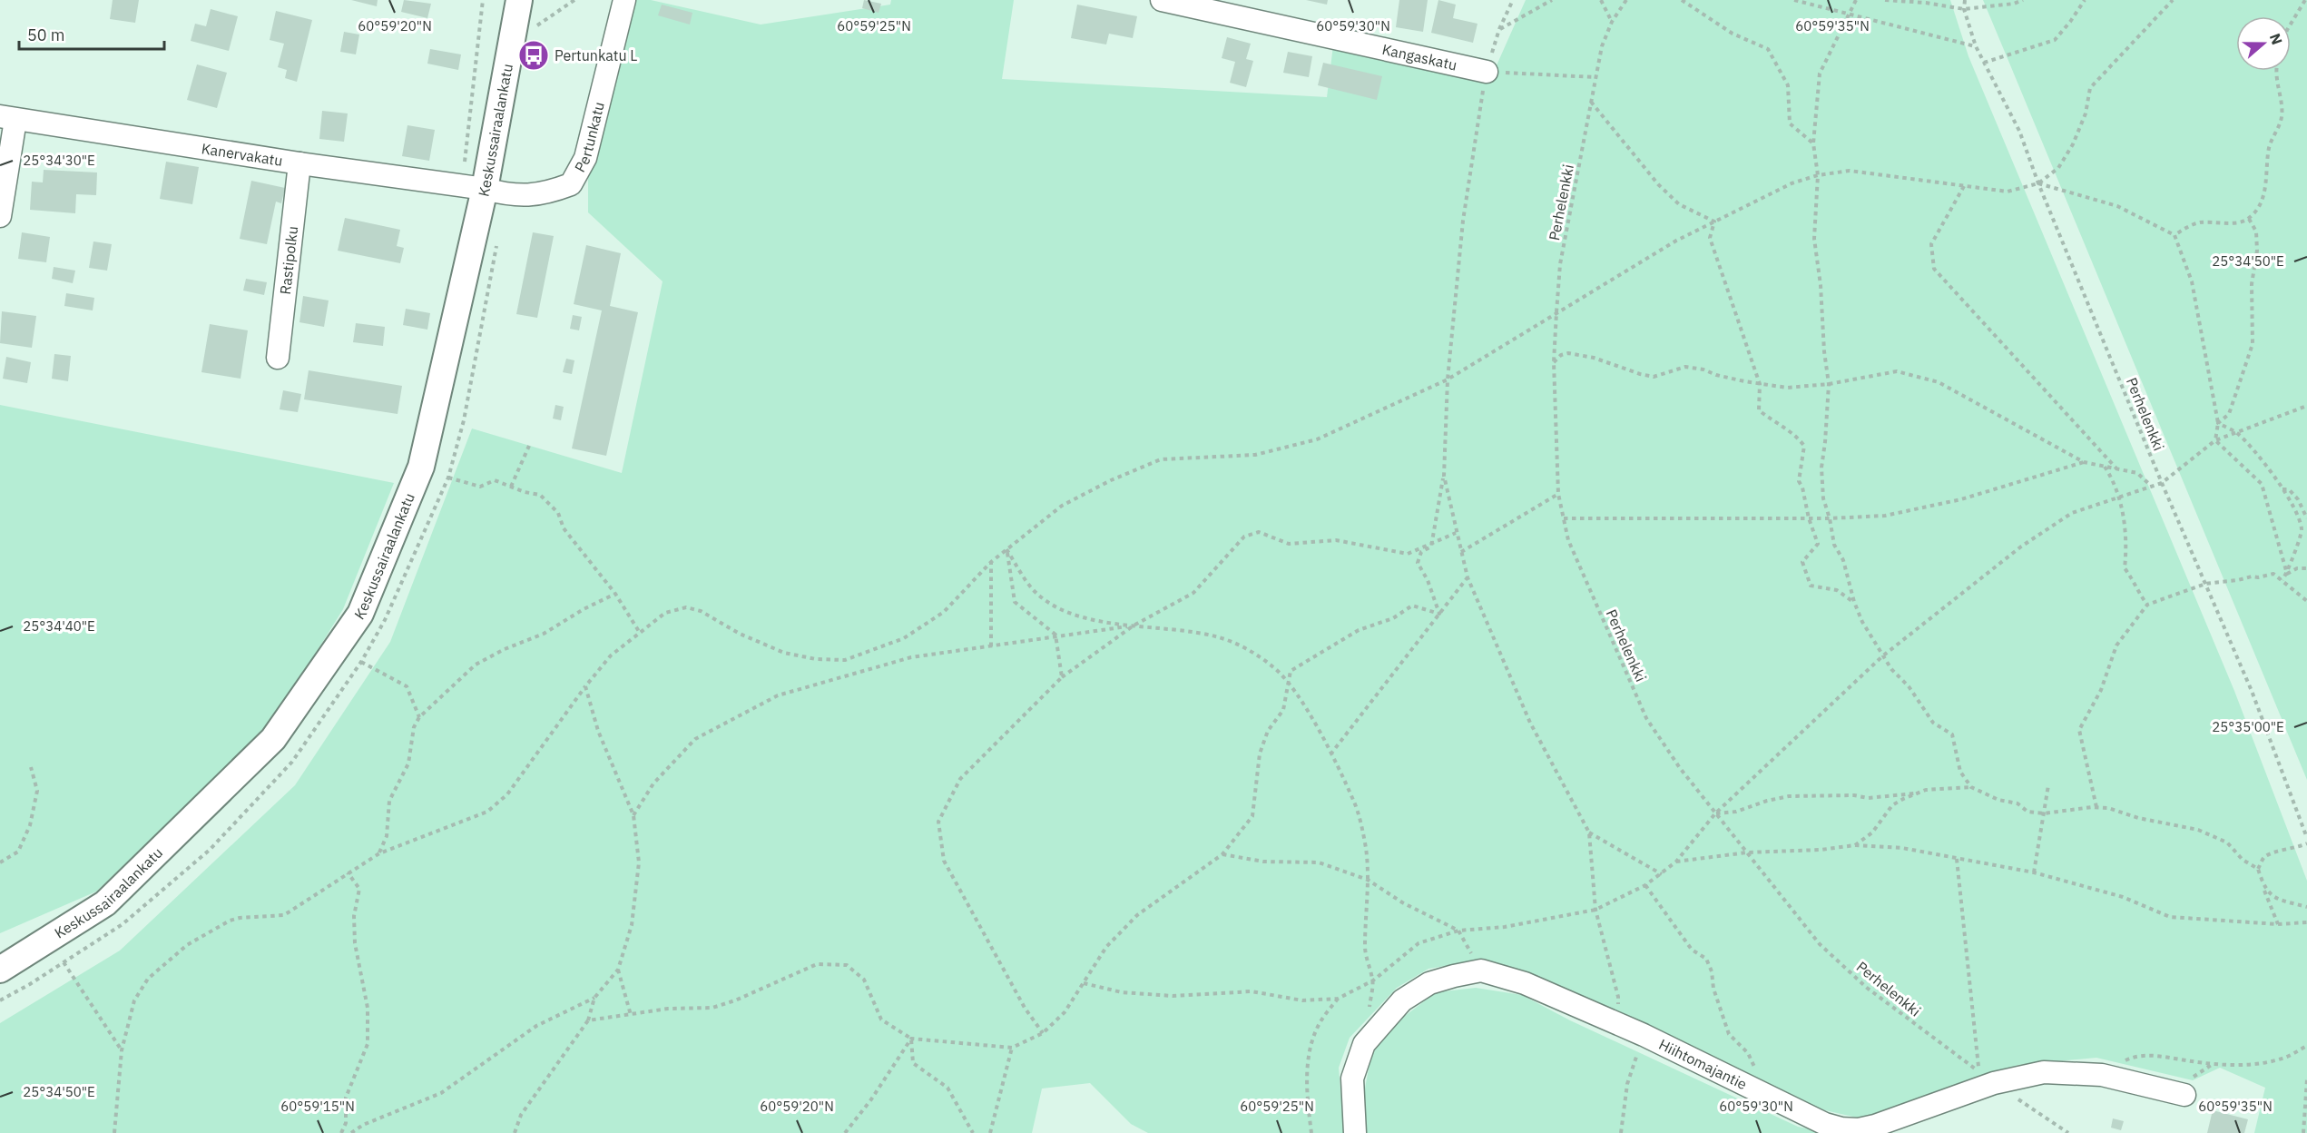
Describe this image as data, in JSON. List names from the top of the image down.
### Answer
{
  "streets": {
    "street": [
      "Kangaskatu",
      "Keskussairaalankatu",
      "Pertunkatu",
      "Kanervakatu",
      "Rastipolku",
      "Hiihtomajantie"
    ],
    "path": ["Perhelenkki"]
  },
  "crossings": [
    ["Keskussairaalankatu", "Pertunkatu"],
    ["Keskussairaalankatu", "Kanervakatu"],
    ["Pertunkatu", "Kanervakatu"],
    ["Kanervakatu", "Rastipolku"],
    ["Perhelenkki", "Hiihtomajantie"]
  ],
  "places": {
    "bus stop": ["Pertunkatu L"]
  },
  "scale_bar": "50 m",
  "north": "right",
  "coordinates": [
    "60°59'20\"N",
    "60°59'25\"N",
    "60°59'30\"N",
    "60°59'35\"N",
    "25°34'30\"E",
    "25°34'50\"E",
    "25°34'40\"E",
    "25°35'00\"E",
    "60°59'15\"N"
  ]
}
